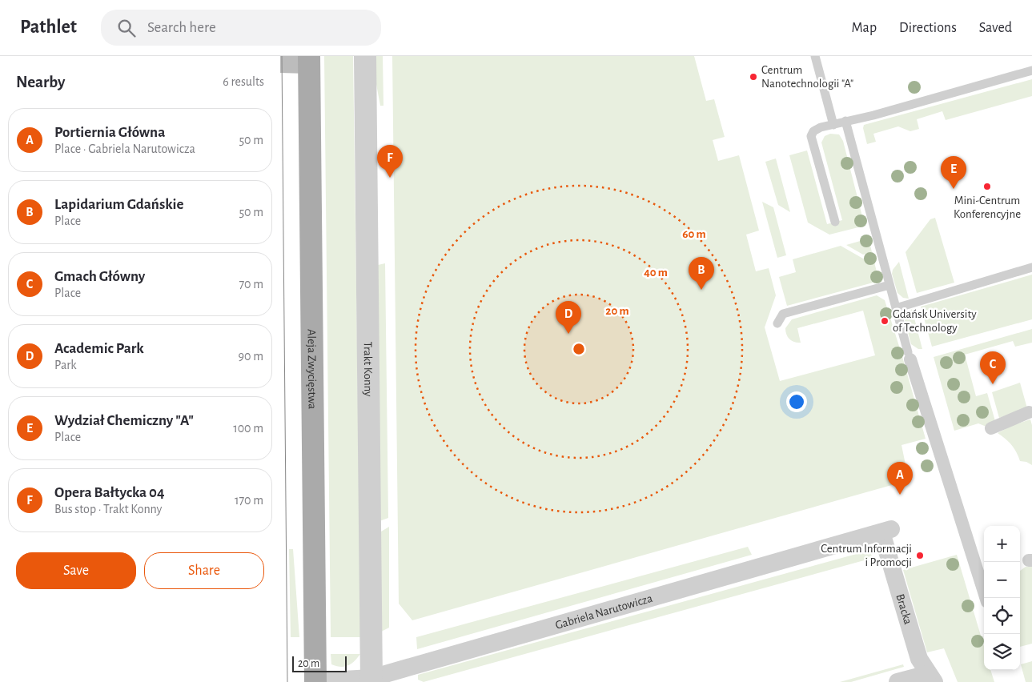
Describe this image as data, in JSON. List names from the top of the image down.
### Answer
{
  "streets": {
    "main road": ["Aleja Zwycięstwa"],
    "street": ["Trakt Konny", "Bracka", "Gabriela Narutowicza"]
  },
  "crossings": [
    ["Aleja Zwycięstwa", "Gabriela Narutowicza"],
    ["Trakt Konny", "Gabriela Narutowicza"],
    ["Bracka", "Gabriela Narutowicza"]
  ],
  "places": [
    "Centrum Nanotechnologii \"A\"",
    "Mini-Centrum Konferencyjne",
    "Gdańsk University of Technology",
    "Centrum Informacji i Promocji"
  ],
  "scale_bar": "20 m",
  "page": {
    "header": "Pathlet",
    "search": "Search here",
    "nav": ["Map", "Directions", "Saved"],
    "heading": ["Nearby", "6 results"],
    "list": [
      {
        "mark": "A",
        "name": "Portiernia Główna",
        "note": "Place · Gabriela Narutowicza",
        "value": "50 m"
      },
      {
        "mark": "B",
        "name": "Lapidarium Gdańskie",
        "note": "Place",
        "value": "50 m"
      },
      {
        "mark": "C",
        "name": "Gmach Główny",
        "note": "Place",
        "value": "70 m"
      },
      {
        "mark": "D",
        "name": "Academic Park",
        "note": "Park",
        "value": "90 m"
      },
      {
        "mark": "E",
        "name": "Wydział Chemiczny \"A\"",
        "note": "Place",
        "value": "100 m"
      },
      {
        "mark": "F",
        "name": "Opera Bałtycka 04",
        "note": "Bus stop · Trakt Konny",
        "value": "170 m"
      }
    ],
    "pins": [
      "F",
      "E",
      "B",
      "D",
      "C",
      "A"
    ],
    "map_buttons": ["+", "−"],
    "buttons": ["Save", "Share"],
    "scale": "20 m"
  },
  "rings": ["60 m", "40 m", "20 m"]
}
